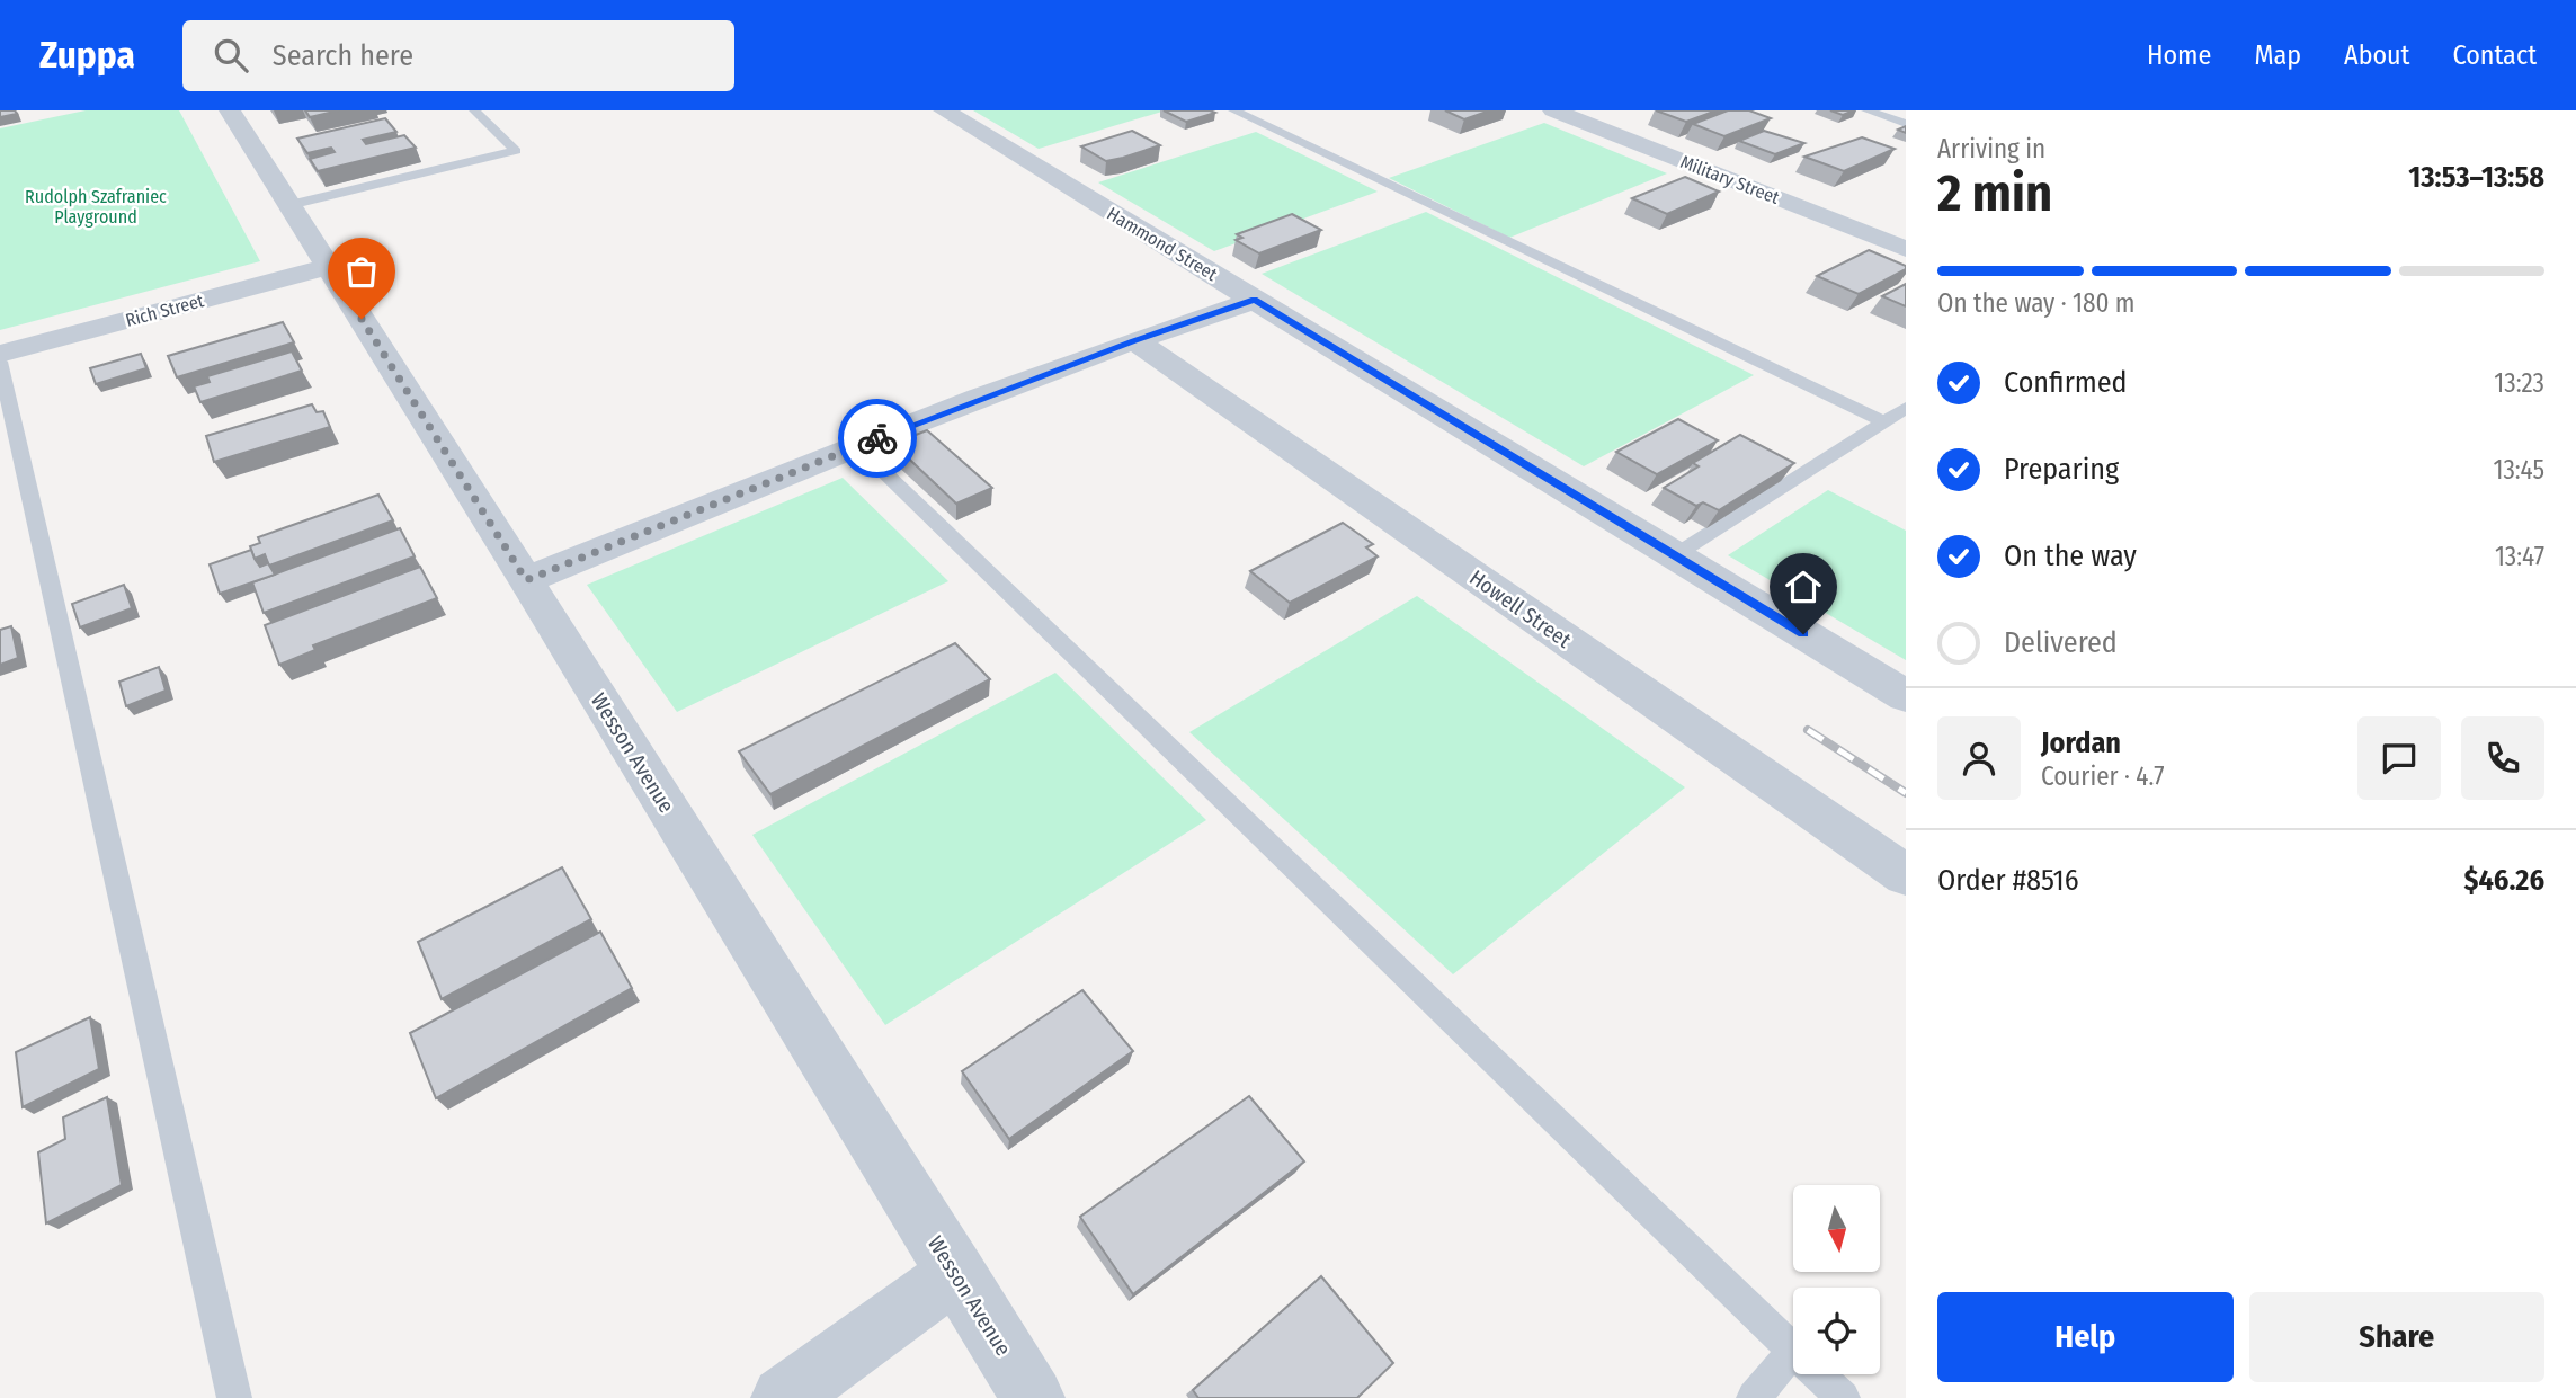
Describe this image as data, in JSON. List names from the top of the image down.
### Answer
{
  "streets": {
    "street": [
      "Military Street",
      "Hammond Street",
      "Rich Street",
      "Howell Street",
      "Wesson Avenue"
    ]
  },
  "crossings": [
    ["Rich Street", "Wesson Avenue"]
  ],
  "parks": ["Rudolph Szafraniec Playground"],
  "north": "bottom",
  "page": {
    "header": "Zuppa",
    "search": "Search here",
    "nav": [
      "Home",
      "Map",
      "About",
      "Contact"
    ],
    "heading": ["2 min", "Arriving in", "13:53–13:58"],
    "panel": [
      "Jordan",
      "Courier · 4.7",
      "Order #8516",
      "$46.26"
    ],
    "bar": "On the way · 180 m",
    "list": [
      ["Confirmed", "13:23"],
      ["Preparing", "13:45"],
      ["On the way", "13:47"],
      "Delivered"
    ],
    "buttons": ["Help", "Share"]
  }
}
